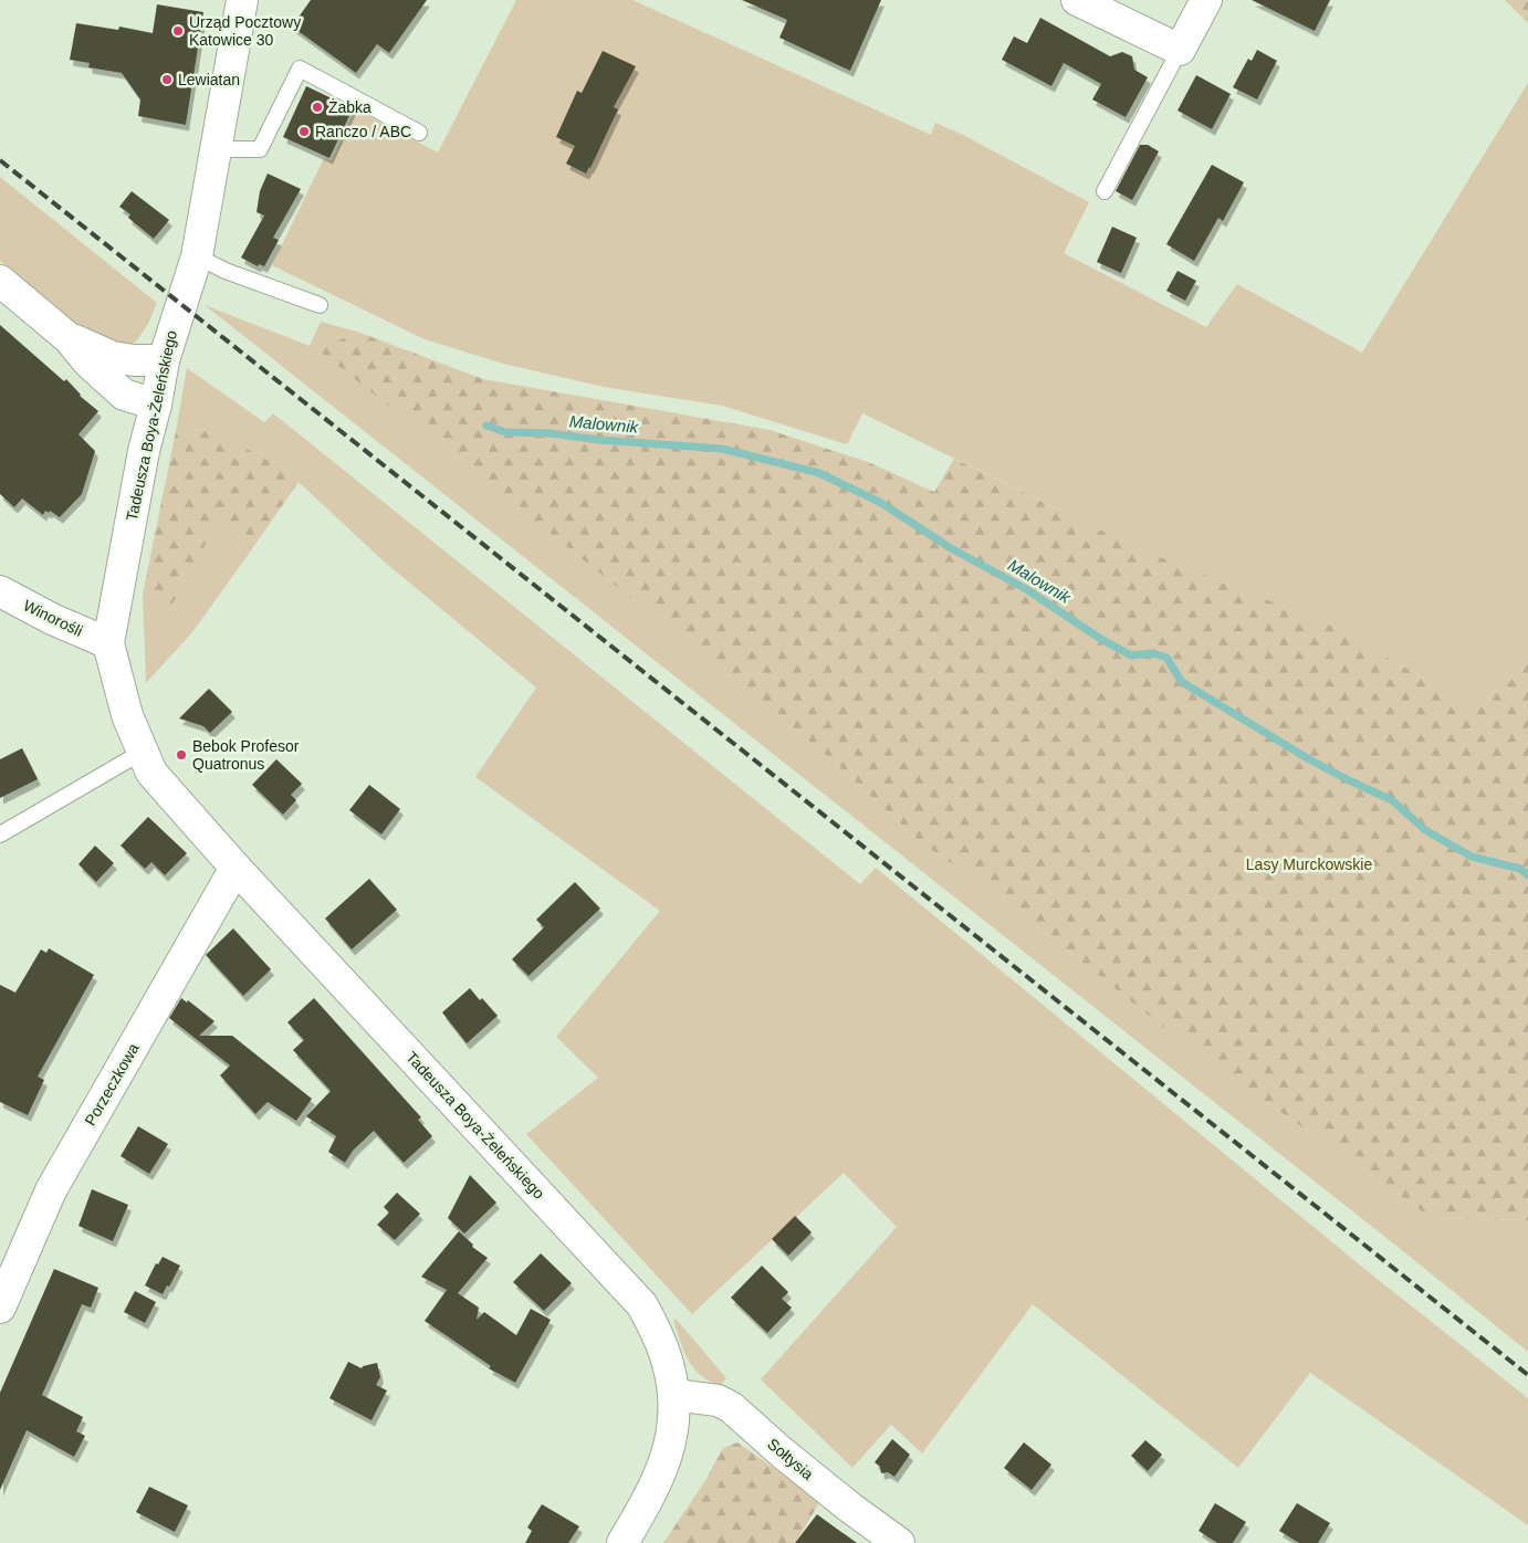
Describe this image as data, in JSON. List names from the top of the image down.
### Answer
{
  "streets": {
    "street": [
      "Tadeusza Boya-Żeleńskiego",
      "Winorośli",
      "Porzeczkowa",
      "Sołtysia"
    ]
  },
  "crossings": [
    ["Tadeusza Boya-Żeleńskiego", "Winorośli"],
    ["Tadeusza Boya-Żeleńskiego", "Porzeczkowa"],
    ["Tadeusza Boya-Żeleńskiego", "Sołtysia"]
  ],
  "water": ["Malownik"],
  "parks": ["Lasy Murckowskie"],
  "places": [
    "Urząd Pocztowy Katowice 30",
    "Lewiatan",
    "Żabka",
    "Ranczo / ABC",
    "Bebok Profesor Quatronus"
  ]
}
